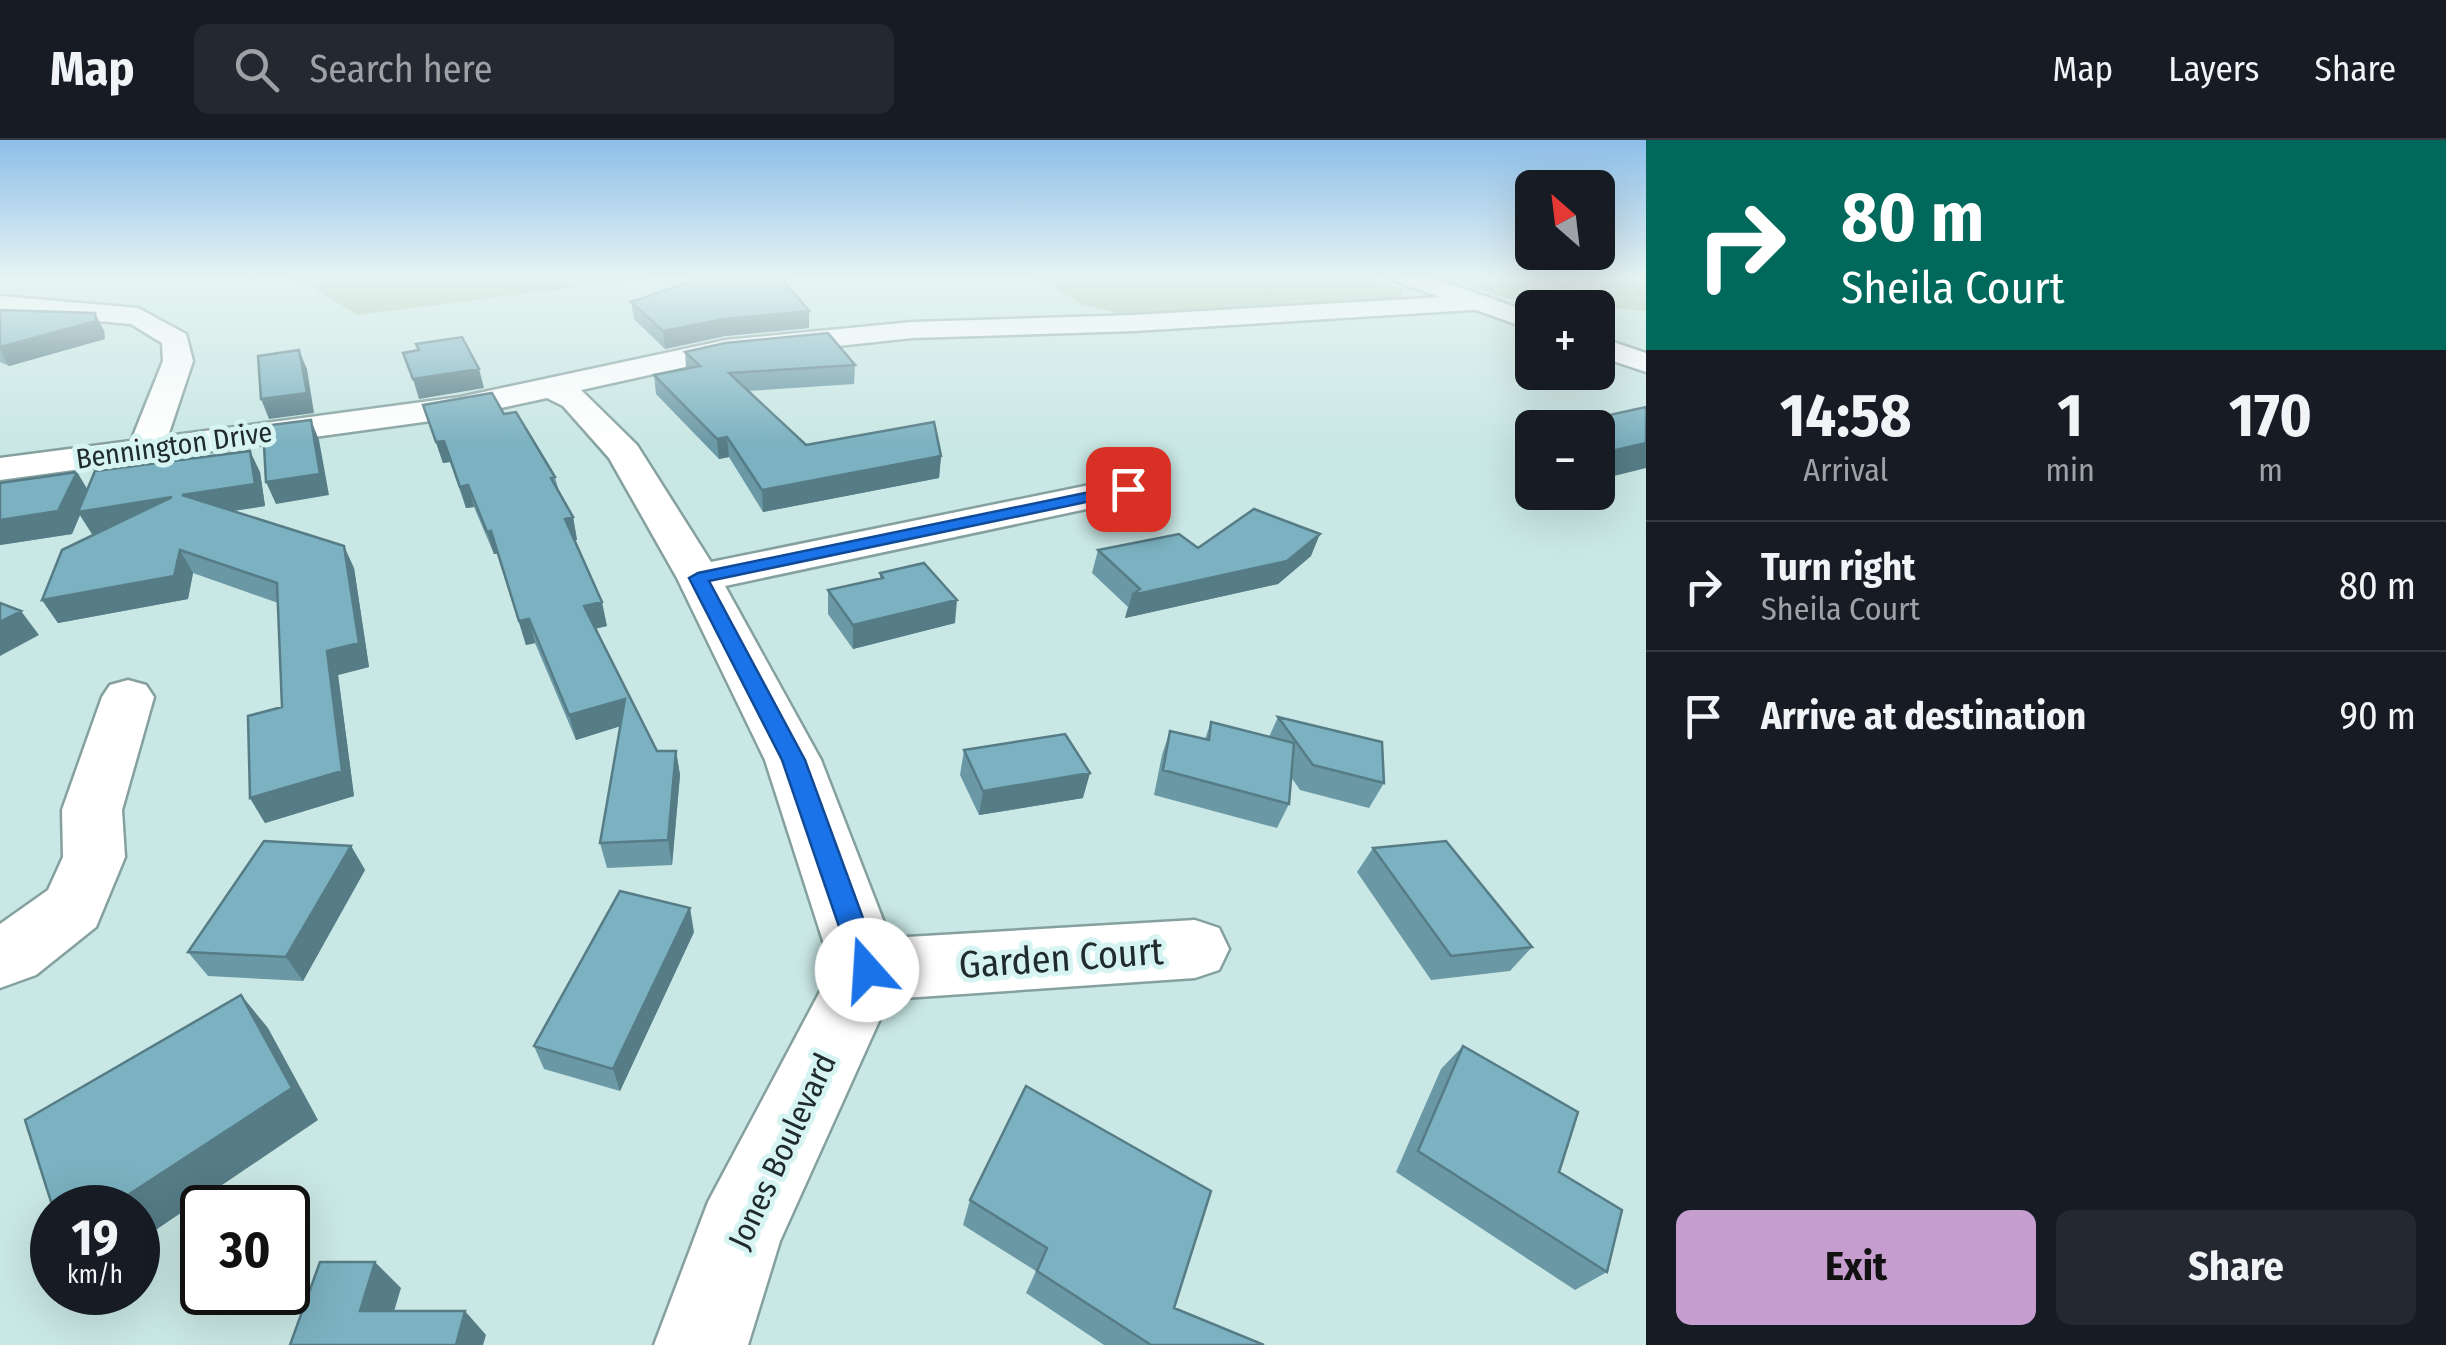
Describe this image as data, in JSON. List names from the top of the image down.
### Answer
{
  "streets": {
    "street": ["Bennington Drive", "Garden Court", "Jones Boulevard"]
  },
  "crossings": [
    ["Garden Court", "Jones Boulevard"]
  ],
  "north": "top left",
  "page": {
    "header": "Map",
    "search": "Search here",
    "nav": ["Map", "Layers", "Share"],
    "turn": ["80 m", "Sheila Court"],
    "map_buttons": ["+", "−"],
    "eta": [
      "14:58",
      "Arrival",
      "1",
      "min",
      "170",
      "m"
    ],
    "list": [
      {
        "name": "Turn right",
        "note": "Sheila Court",
        "value": "80 m"
      },
      {
        "name": "Arrive at destination",
        "value": "90 m"
      }
    ],
    "speed": "19 km/h",
    "limit": "30",
    "buttons": ["Exit", "Share"]
  }
}
